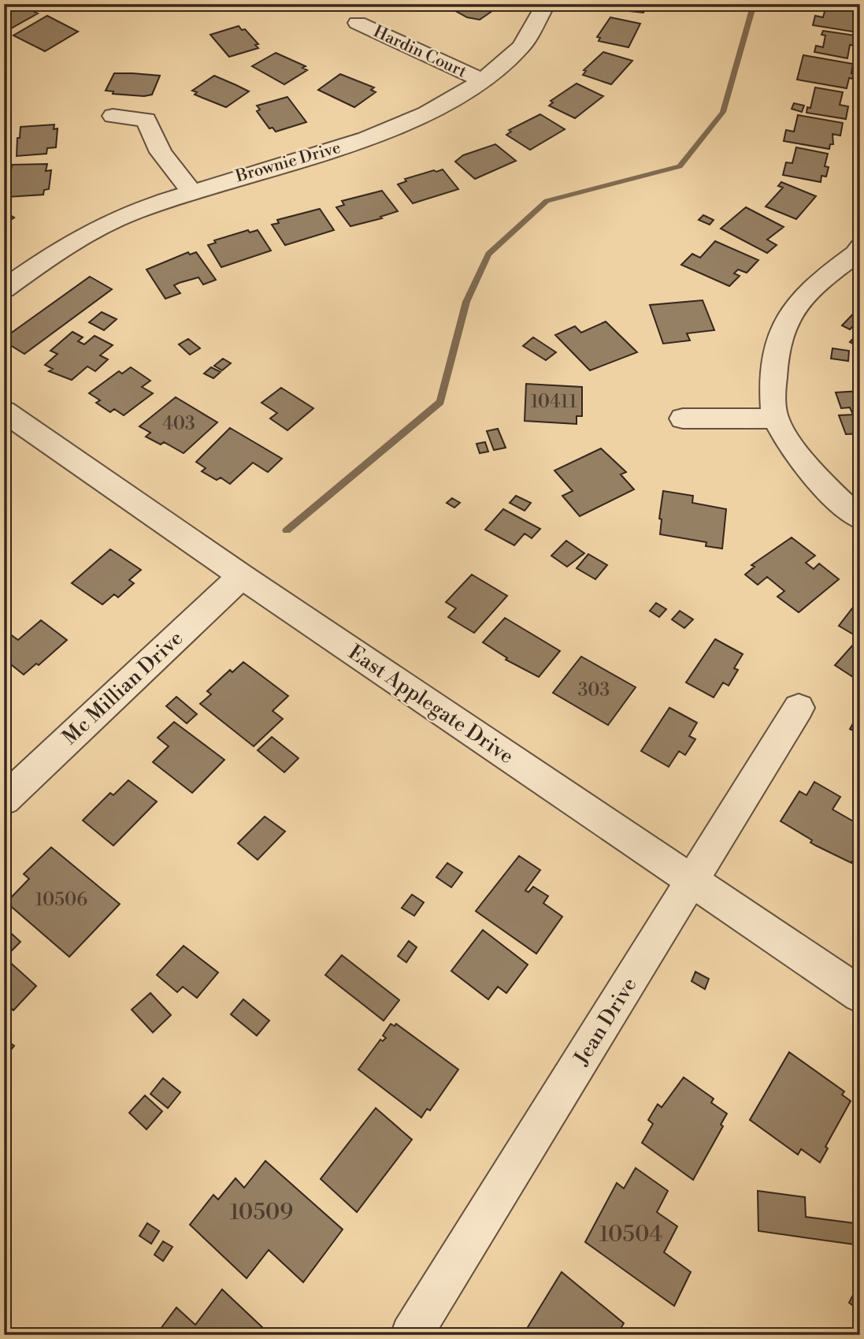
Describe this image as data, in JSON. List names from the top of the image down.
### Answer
{
  "streets": {
    "street": [
      "Hardin Court",
      "Brownie Drive",
      "Mc Millian Drive",
      "East Applegate Drive",
      "Jean Drive"
    ]
  },
  "crossings": [
    ["Hardin Court", "Brownie Drive"],
    ["Mc Millian Drive", "East Applegate Drive"],
    ["East Applegate Drive", "Jean Drive"]
  ],
  "house_numbers": [
    "10411",
    "403",
    "303",
    "10506",
    "10509",
    "10504"
  ]
}
